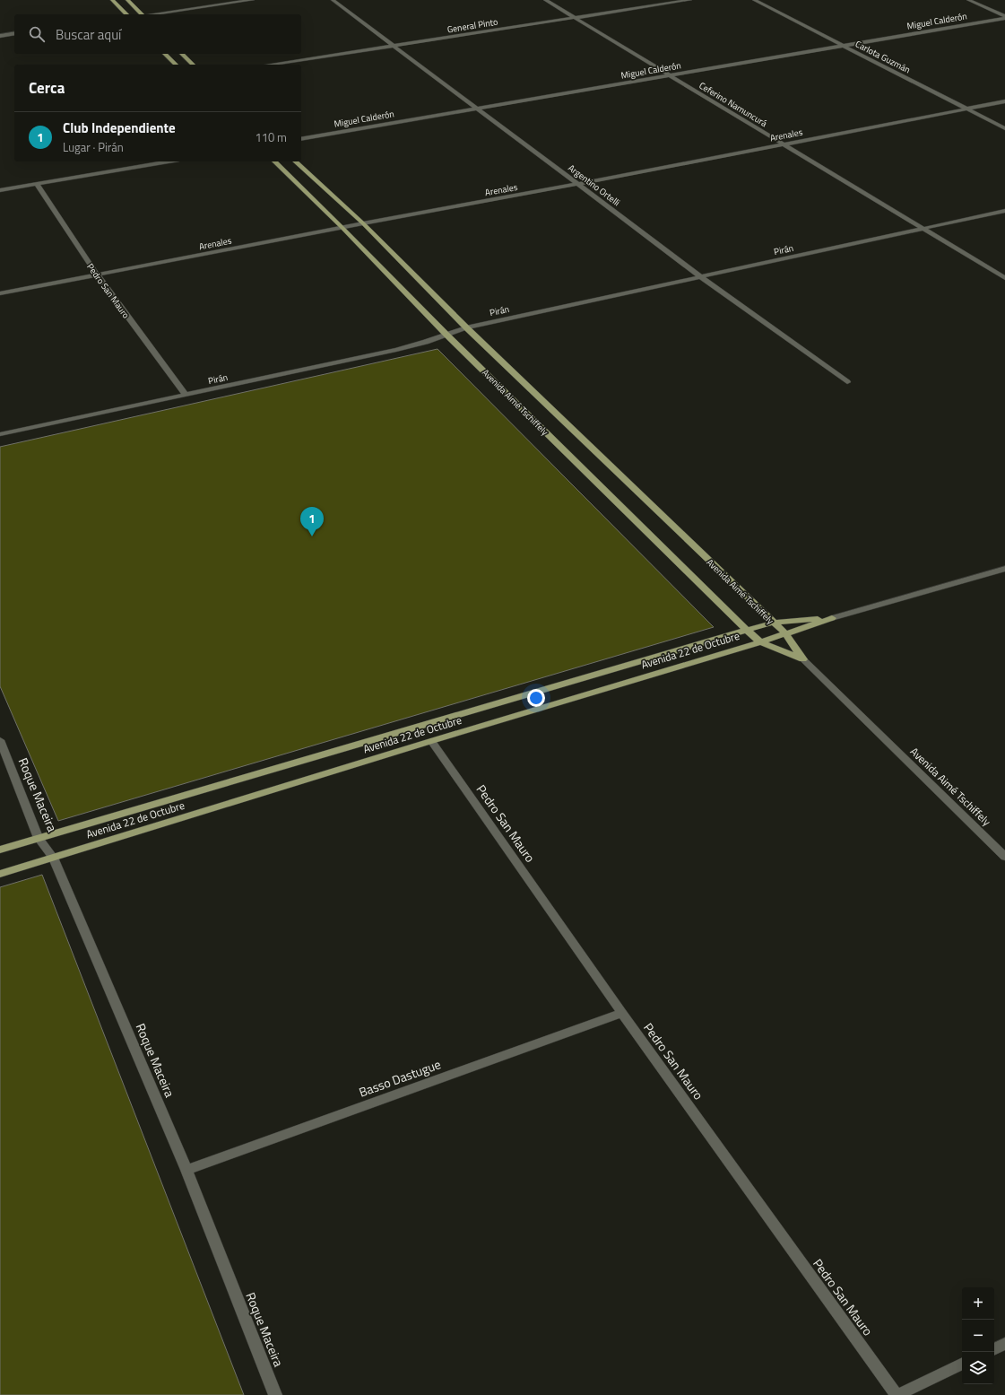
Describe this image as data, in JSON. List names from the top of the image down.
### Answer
{
  "streets": {
    "main road": ["Avenida Aimé Tschiffely", "Avenida 22 de Octubre"],
    "street": [
      "Miguel Calderón",
      "General Pinto",
      "Carlota Guzmán",
      "Ceferino Namuncurá",
      "Arenales",
      "Argentino Ortelli",
      "Pirán",
      "Pedro San Mauro",
      "Roque Maceira",
      "Basso Dastugue"
    ]
  },
  "crossings": [
    ["Miguel Calderón", "Carlota Guzmán"],
    ["Miguel Calderón", "Ceferino Namuncurá"],
    ["Miguel Calderón", "Argentino Ortelli"],
    ["General Pinto", "Ceferino Namuncurá"],
    ["General Pinto", "Argentino Ortelli"],
    ["Carlota Guzmán", "Arenales"],
    ["Ceferino Namuncurá", "Arenales"],
    ["Ceferino Namuncurá", "Pirán"],
    ["Arenales", "Argentino Ortelli"],
    ["Arenales", "Pedro San Mauro"],
    ["Arenales", "Avenida Aimé Tschiffely"],
    ["Argentino Ortelli", "Pirán"],
    ["Pirán", "Pedro San Mauro"],
    ["Pirán", "Avenida Aimé Tschiffely"],
    ["Pedro San Mauro", "Avenida 22 de Octubre"],
    ["Pedro San Mauro", "Basso Dastugue"],
    ["Avenida Aimé Tschiffely", "Avenida 22 de Octubre"],
    ["Avenida 22 de Octubre", "Roque Maceira"],
    ["Roque Maceira", "Basso Dastugue"]
  ],
  "page": {
    "search": "Buscar aquí",
    "heading": "Cerca",
    "list": [
      {
        "mark": "1",
        "name": "Club Independiente",
        "note": "Lugar · Pirán",
        "value": "110 m"
      }
    ],
    "pins": "1",
    "map_buttons": ["+", "−"]
  }
}
